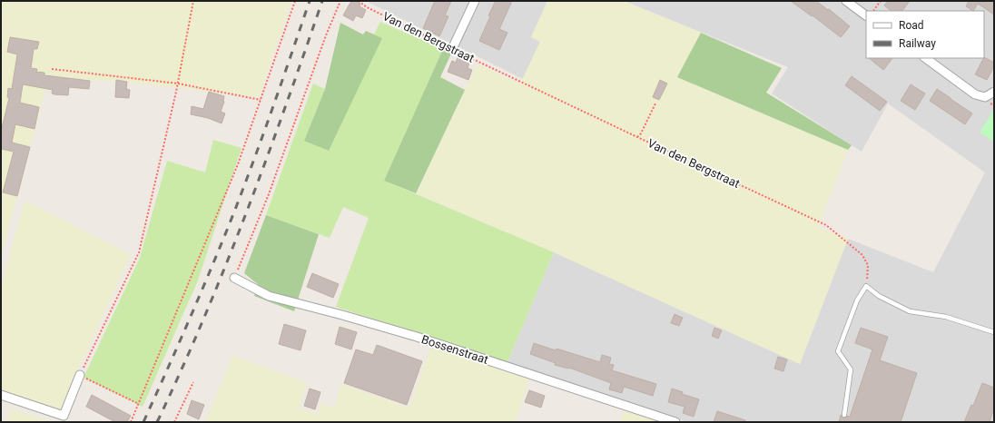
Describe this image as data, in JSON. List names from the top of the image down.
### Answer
{
  "streets": {
    "street": ["Bossenstraat"],
    "path": ["Van den Bergstraat"]
  },
  "legend": ["Road", "Railway"]
}
